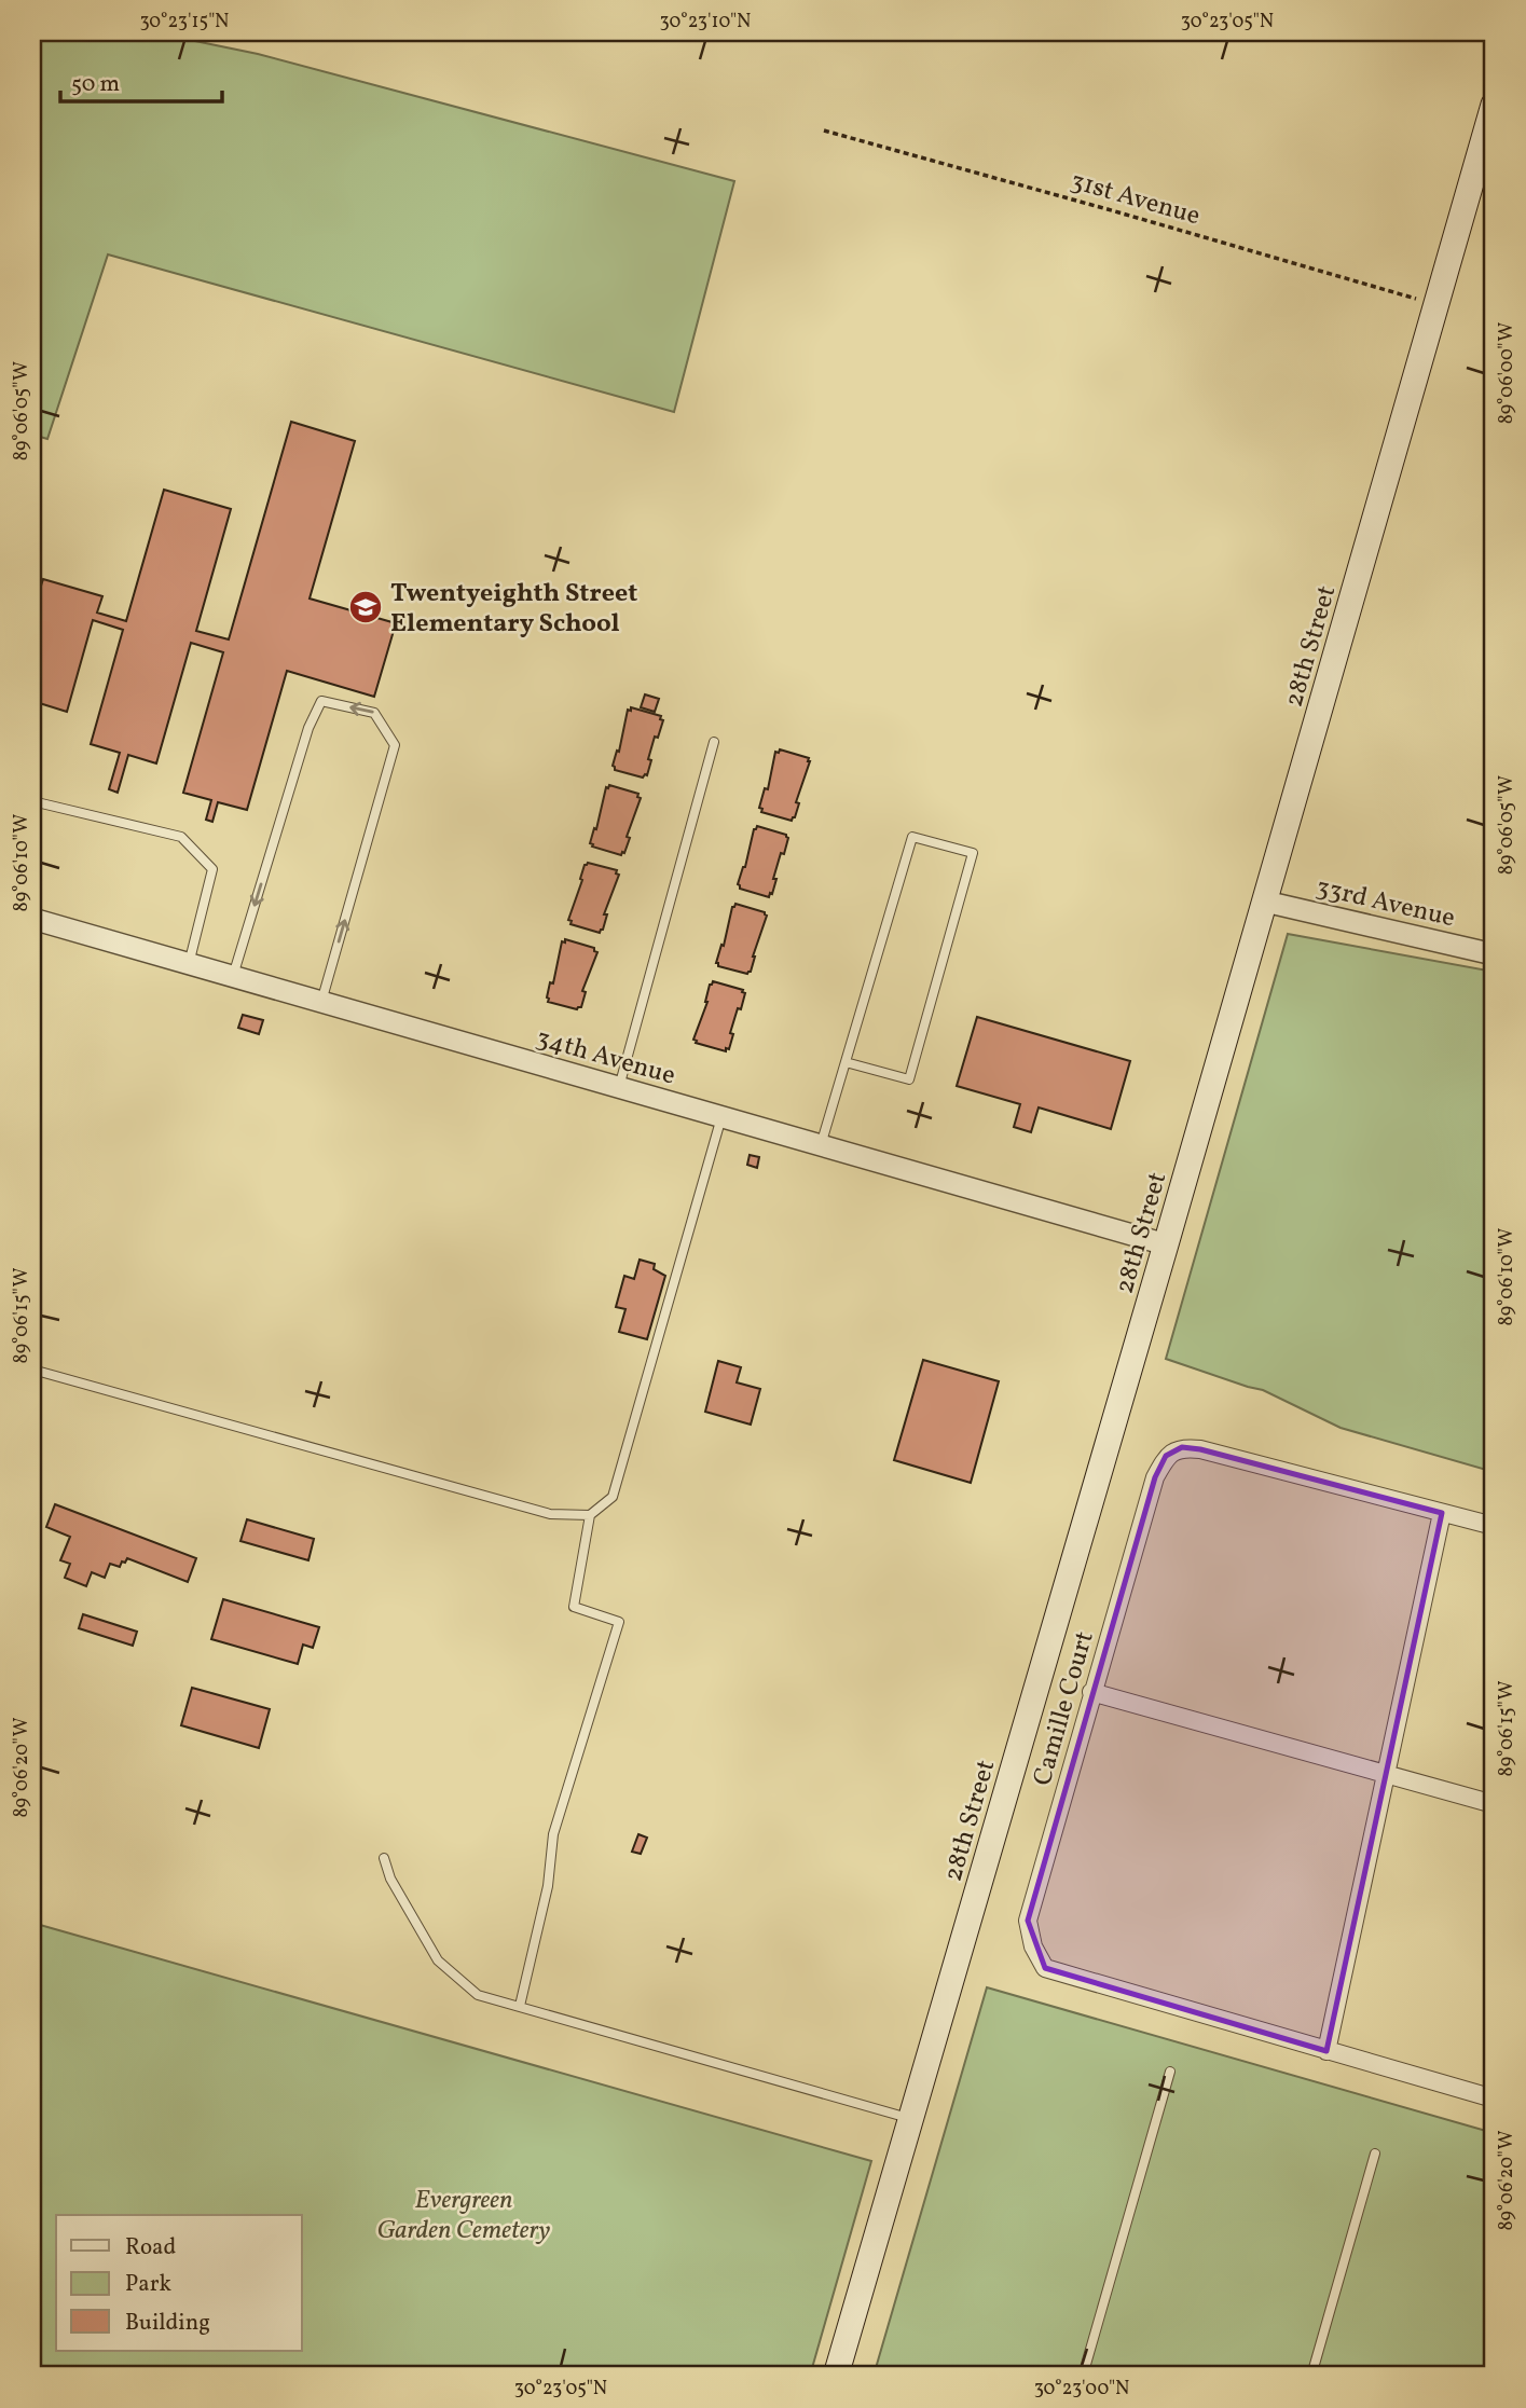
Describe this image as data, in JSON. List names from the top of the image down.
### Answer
{
  "streets": {
    "main road": ["28th Street"],
    "street": ["33rd Avenue", "34th Avenue", "Camille Court"],
    "path": ["31st Avenue"]
  },
  "crossings": [
    ["31st Avenue", "28th Street"],
    ["28th Street", "33rd Avenue"],
    ["28th Street", "34th Avenue"]
  ],
  "parks": ["Evergreen Garden Cemetery"],
  "places": {
    "school or university": ["Twentyeighth Street Elementary School"]
  },
  "legend": ["Road", "Park", "Building"],
  "scale_bar": "50 m",
  "coordinates": [
    "30°23'15\"N",
    "30°23'10\"N",
    "30°23'05\"N",
    "89°06'00\"W",
    "89°06'05\"W",
    "89°06'10\"W",
    "89°06'15\"W",
    "89°06'20\"W",
    "30°23'00\"N"
  ]
}
